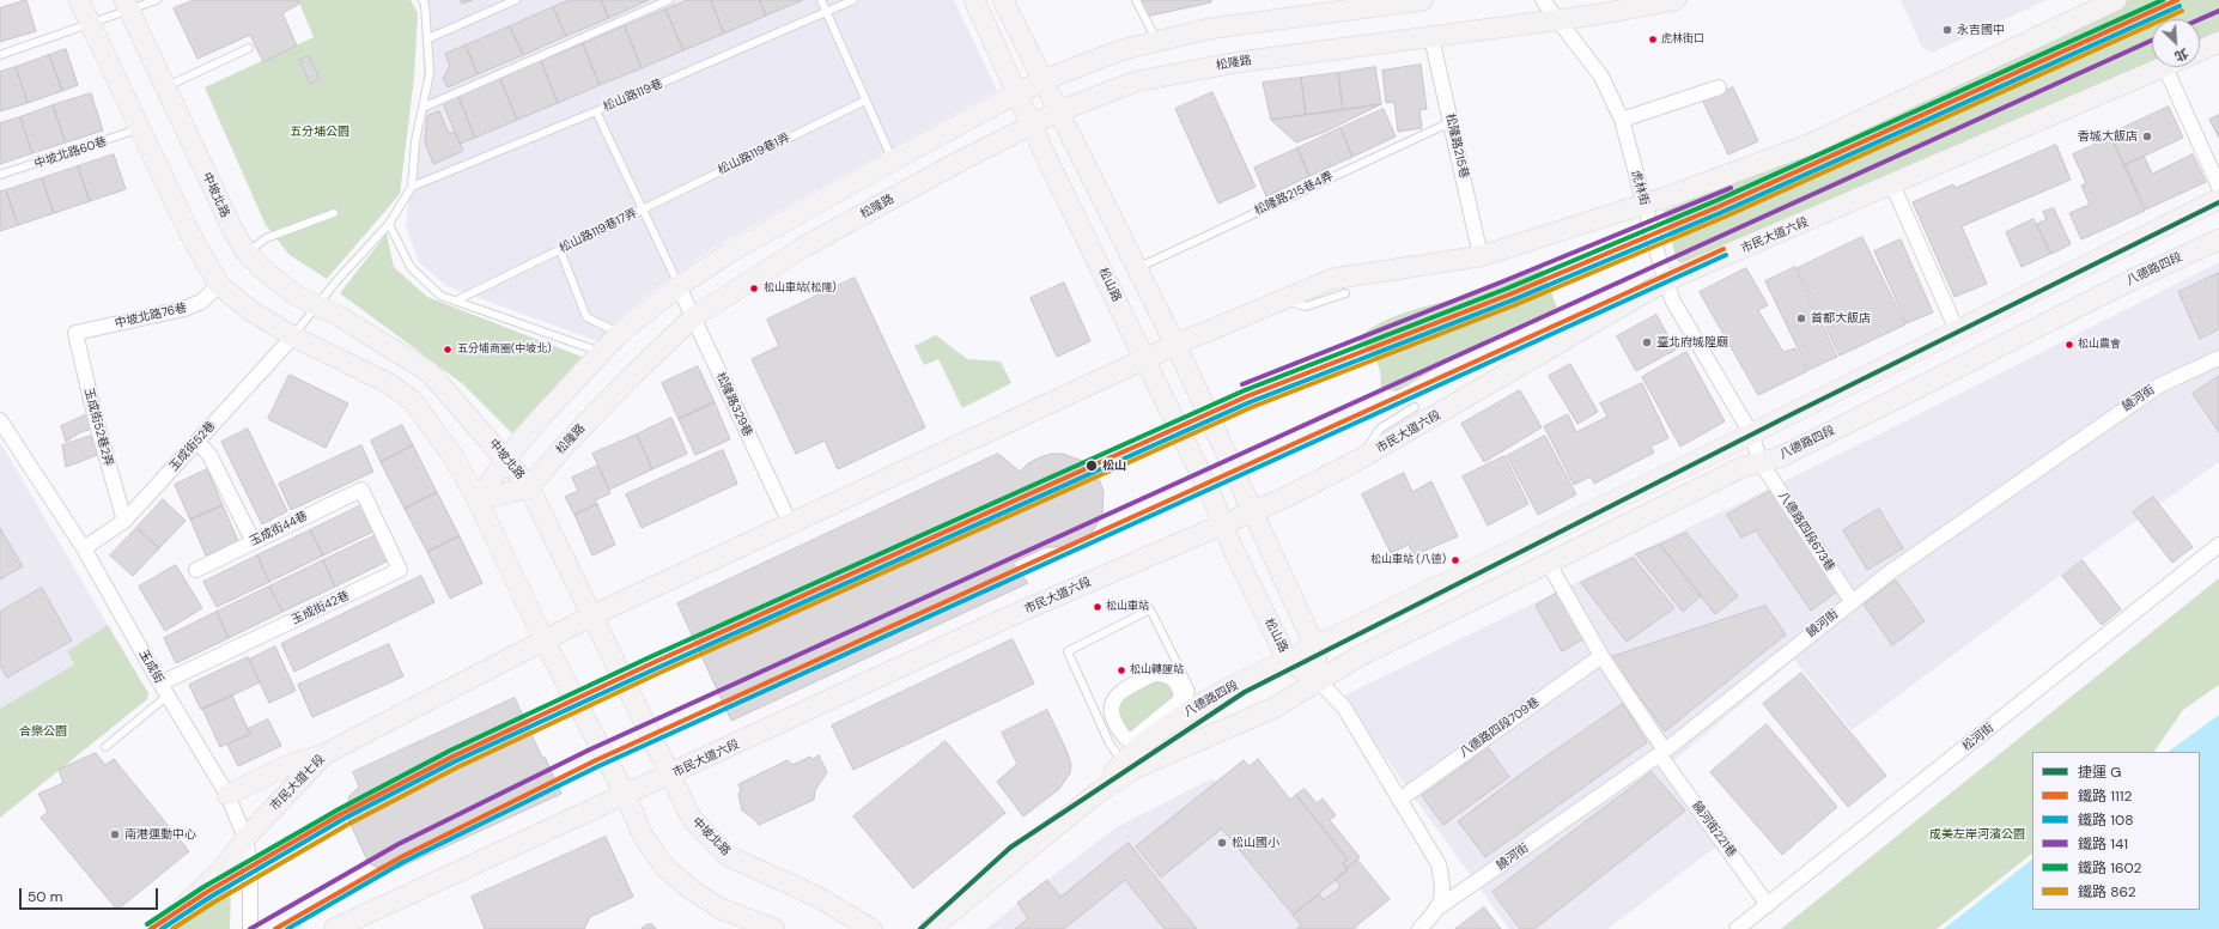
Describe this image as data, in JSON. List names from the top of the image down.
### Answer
{
  "streets": {
    "street": [
      "松隆路",
      "松隆路215巷",
      "虎林街",
      "中坡北路",
      "市民大道六段",
      "八德路四段",
      "松山路",
      "中坡北路76巷",
      "饒河街",
      "松隆路329巷",
      "玉成街52巷2弄",
      "玉成街52巷",
      "玉成街44巷",
      "八德路四段673巷",
      "玉成街42巷",
      "玉成街",
      "八德路四段709巷",
      "松河街",
      "市民大道七段",
      "饒河街221巷"
    ],
    "lane": [
      "松山路119巷",
      "中坡北路60巷",
      "松山路119巷1弄",
      "松隆路215巷4弄",
      "松山路119巷17弄"
    ]
  },
  "crossings": [
    ["松隆路", "松隆路215巷"],
    ["松隆路", "虎林街"],
    ["松隆路", "中坡北路"],
    ["松隆路", "松山路"],
    ["松隆路", "松隆路329巷"],
    ["松山路119巷", "松山路119巷17弄"],
    ["松隆路215巷", "松隆路215巷4弄"],
    ["松山路119巷1弄", "松山路119巷17弄"],
    ["虎林街", "市民大道六段"],
    ["虎林街", "八德路四段"],
    ["虎林街", "八德路四段673巷"],
    ["中坡北路", "市民大道六段"],
    ["市民大道六段", "松山路"],
    ["八德路四段", "松山路"],
    ["八德路四段", "八德路四段673巷"],
    ["中坡北路76巷", "玉成街52巷2弄"],
    ["饒河街", "八德路四段673巷"],
    ["饒河街", "饒河街221巷"],
    ["玉成街52巷2弄", "玉成街52巷"],
    ["玉成街52巷", "玉成街"],
    ["玉成街44巷", "玉成街42巷"],
    ["玉成街42巷", "玉成街"],
    ["玉成街", "市民大道七段"],
    ["松河街", "饒河街221巷"]
  ],
  "parks": ["五分埔公園", "合樂公園", "成美左岸河濱公園"],
  "places": [
    "永吉國中",
    "虎林街口",
    "香城大飯店",
    "松山車站(松隆)",
    "首都大飯店",
    "臺北府城隍廟",
    "松山農會",
    "五分埔商圈(中坡北)",
    "松山",
    "松山車站 (八德)",
    "松山車站",
    "松山轉運站",
    "南港運動中心",
    "松山國小"
  ],
  "lines": [
    "rail line 1112",
    "rail line 1602",
    "rail line 108",
    "rail line 141",
    "rail line 862",
    "metro line G"
  ],
  "legend": [
    "捷運 G",
    "鐵路 1112",
    "鐵路 108",
    "鐵路 141",
    "鐵路 1602",
    "鐵路 862"
  ],
  "scale_bar": "50 m",
  "north": "bottom right"
}
